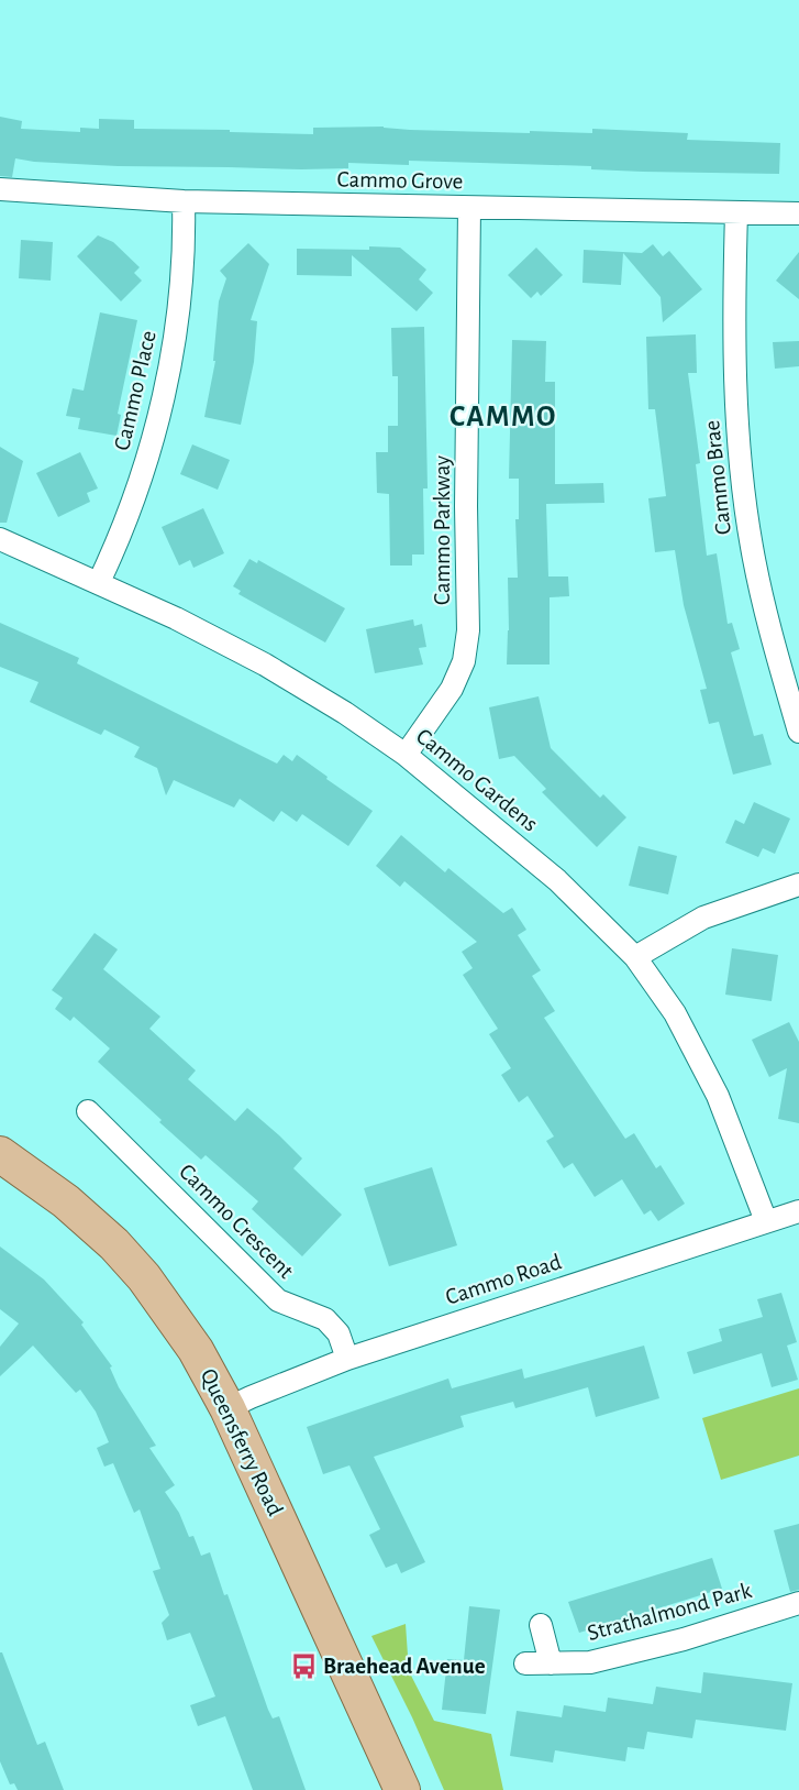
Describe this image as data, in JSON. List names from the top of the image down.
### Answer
{
  "streets": {
    "main road": ["Queensferry Road"],
    "street": [
      "Cammo Grove",
      "Cammo Place",
      "Cammo Brae",
      "Cammo Parkway",
      "Cammo Gardens",
      "Cammo Crescent",
      "Cammo Road",
      "Strathalmond Park"
    ]
  },
  "crossings": [
    ["Cammo Grove", "Cammo Place"],
    ["Cammo Grove", "Cammo Brae"],
    ["Cammo Grove", "Cammo Parkway"],
    ["Cammo Place", "Cammo Gardens"],
    ["Cammo Parkway", "Cammo Gardens"],
    ["Cammo Gardens", "Cammo Road"],
    ["Cammo Crescent", "Cammo Road"],
    ["Cammo Road", "Queensferry Road"]
  ],
  "districts": ["CAMMO"],
  "places": {
    "bus stop": ["Braehead Avenue"]
  }
}
